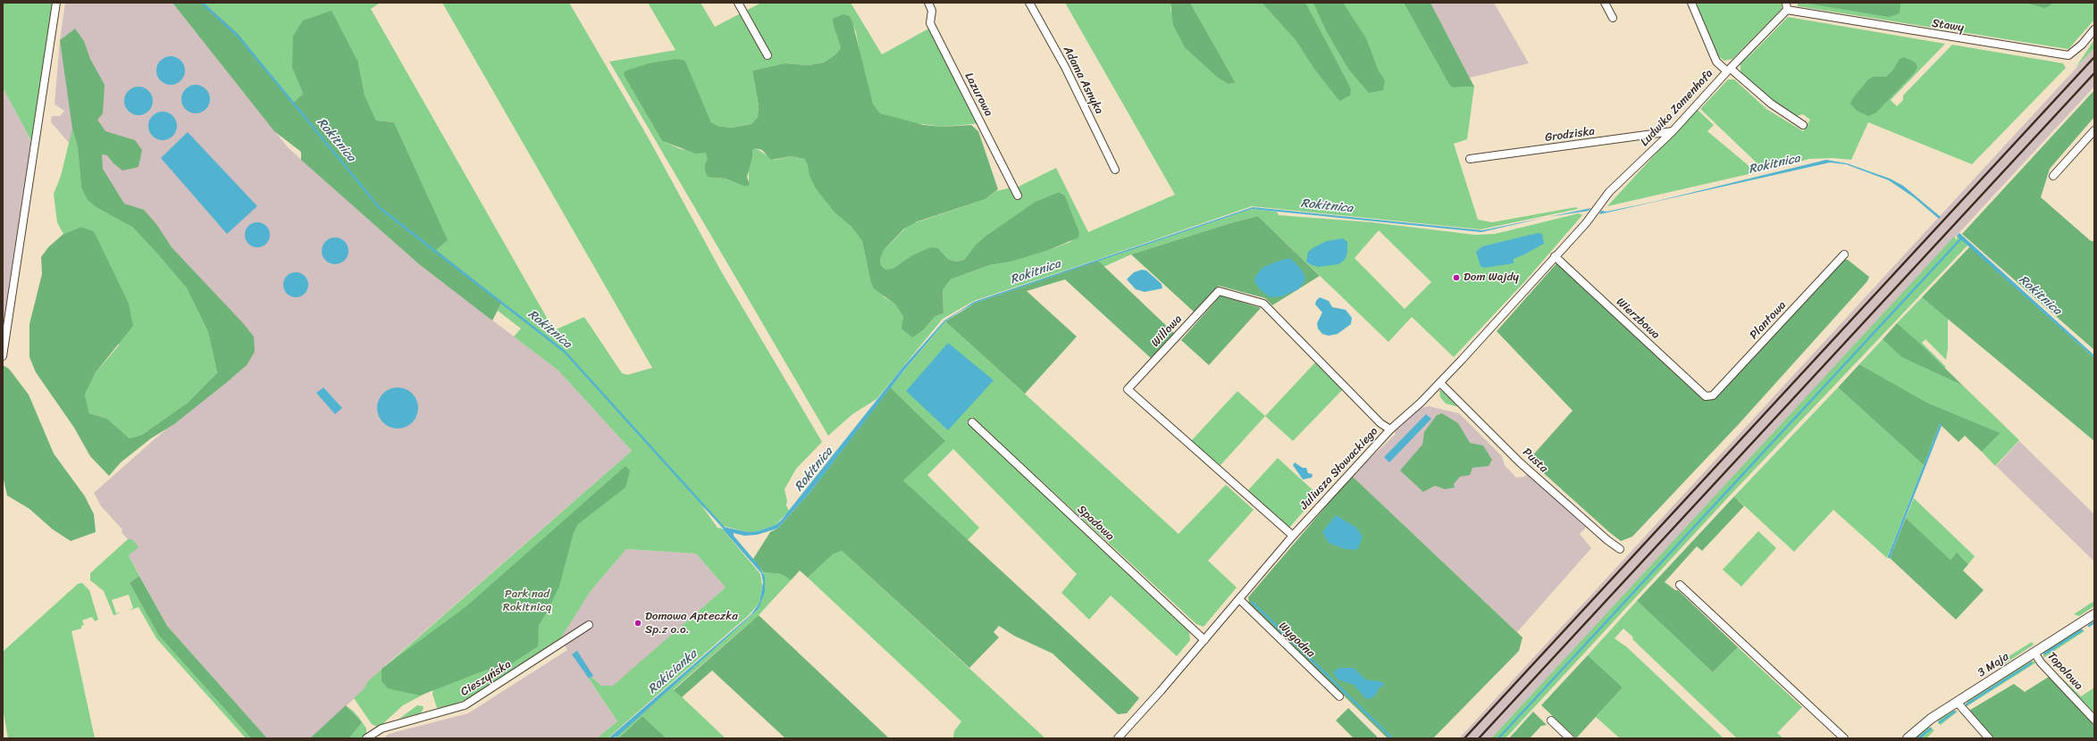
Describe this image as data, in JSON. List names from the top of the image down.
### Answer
{
  "streets": {
    "street": [
      "Stawy",
      "Adama Asnyka",
      "Lazurowa",
      "Ludwika Zamenhofa",
      "Grodziska",
      "Wierzbowa",
      "Plantowa",
      "Willowa",
      "Pusta",
      "Juliusza Słowackiego",
      "Spadowa",
      "Wygodna",
      "3 Maja",
      "Topolowa",
      "Cieszyńska"
    ]
  },
  "crossings": [
    ["Stawy", "Ludwika Zamenhofa"],
    ["Ludwika Zamenhofa", "Grodziska"],
    ["Ludwika Zamenhofa", "Juliusza Słowackiego"],
    ["Wierzbowa", "Plantowa"],
    ["Wierzbowa", "Juliusza Słowackiego"],
    ["Willowa", "Juliusza Słowackiego"],
    ["Pusta", "Juliusza Słowackiego"],
    ["Juliusza Słowackiego", "Spadowa"],
    ["Juliusza Słowackiego", "Wygodna"],
    ["3 Maja", "Topolowa"]
  ],
  "water": ["Rokitnica", "Rokicianka"],
  "parks": ["Park nad Rokitnicą"],
  "places": ["Dom Wajdy", "Domowa Apteczka Sp.z o.o."]
}
